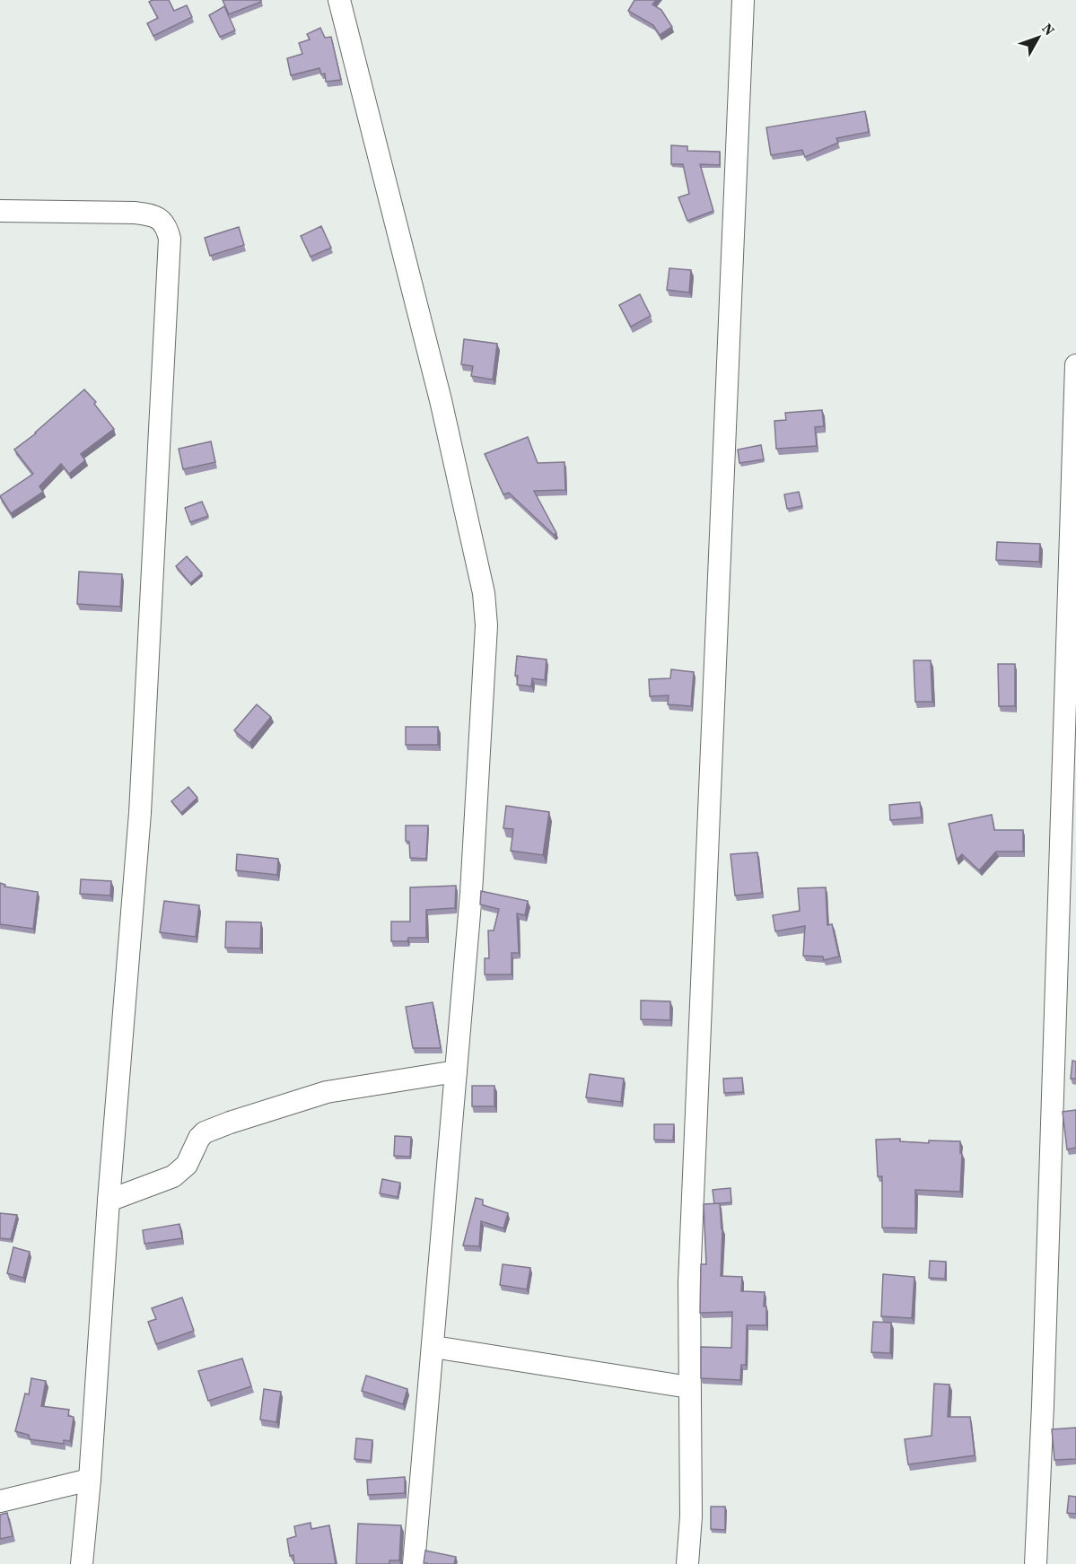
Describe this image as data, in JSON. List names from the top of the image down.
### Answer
{
  "north": "top right"
}
